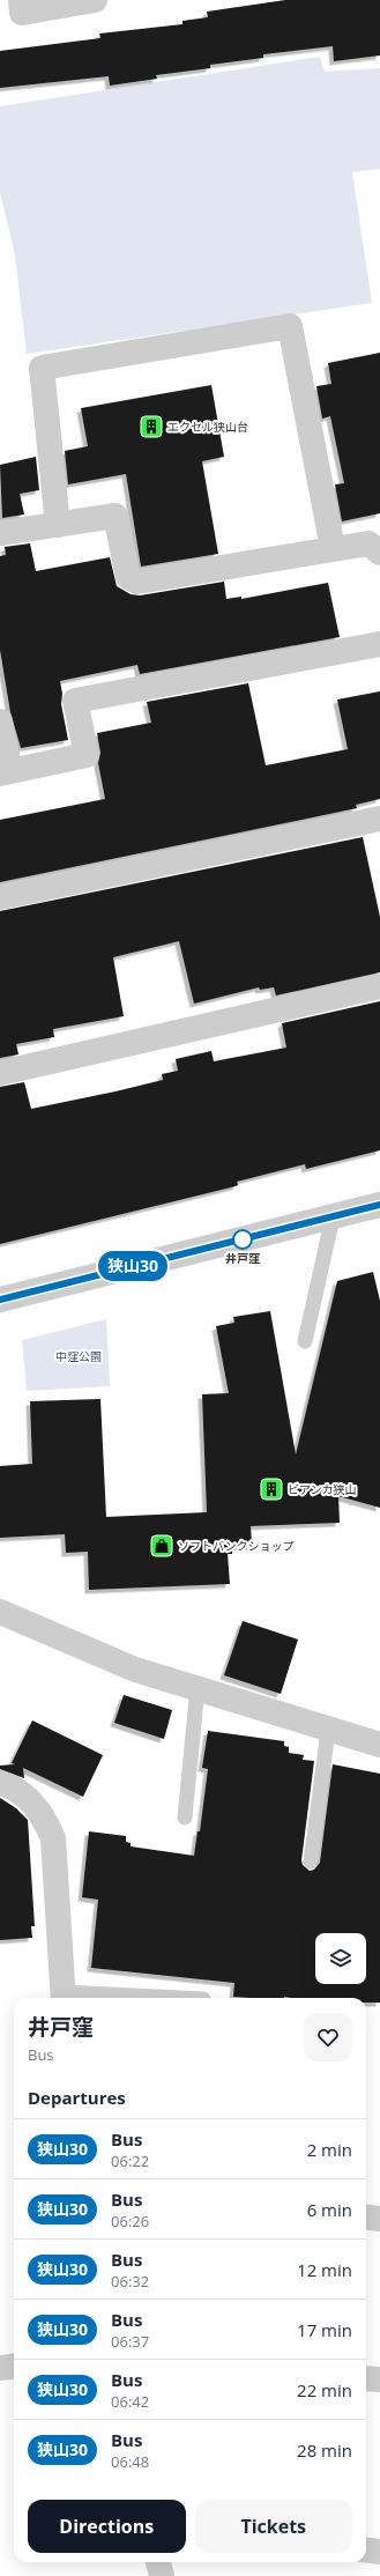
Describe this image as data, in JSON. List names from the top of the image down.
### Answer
{
  "parks": ["中窪公園"],
  "places": {
    "building": ["エクセル狭山台", "ビアンカ狭山"],
    "other": ["井戸窪"],
    "shop": ["ソフトバンクショップ"]
  },
  "lines": ["bus line 狭山30"],
  "page": {
    "on_map": "狭山30",
    "heading": [
      ["井戸窪", "Bus"],
      "Departures"
    ],
    "list": [
      {
        "mark": "狭山30",
        "name": "Bus",
        "note": "06:22",
        "value": "2 min"
      },
      {
        "mark": "狭山30",
        "name": "Bus",
        "note": "06:26",
        "value": "6 min"
      },
      {
        "mark": "狭山30",
        "name": "Bus",
        "note": "06:32",
        "value": "12 min"
      },
      {
        "mark": "狭山30",
        "name": "Bus",
        "note": "06:37",
        "value": "17 min"
      },
      {
        "mark": "狭山30",
        "name": "Bus",
        "note": "06:42",
        "value": "22 min"
      },
      {
        "mark": "狭山30",
        "name": "Bus",
        "note": "06:48",
        "value": "28 min"
      }
    ],
    "buttons": ["Directions", "Tickets"]
  }
}
